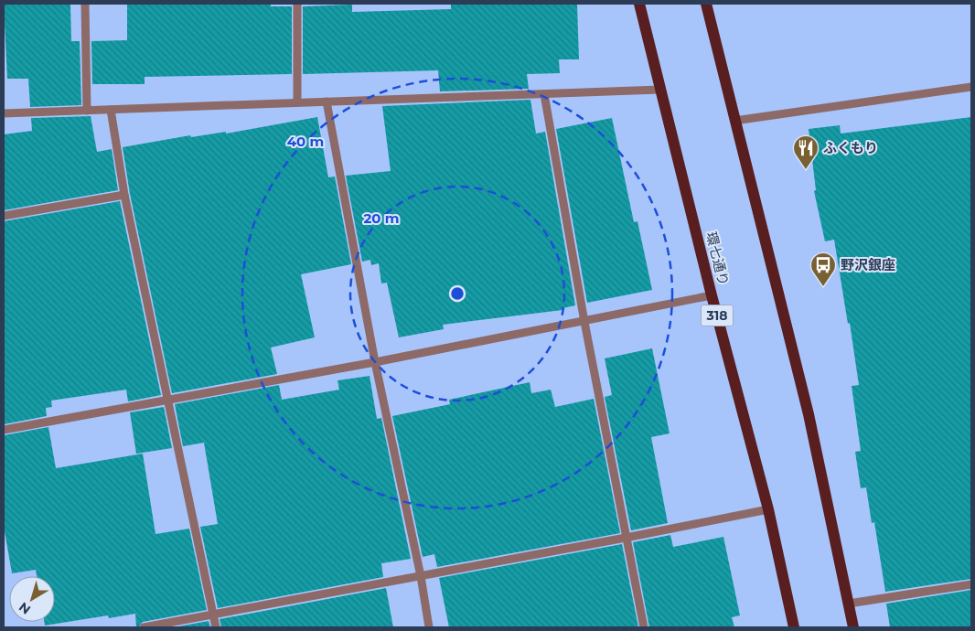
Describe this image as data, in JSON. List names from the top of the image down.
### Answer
{
  "streets": {
    "main road": ["環七通り", "318"]
  },
  "places": {
    "restaurant": ["ふくもり"],
    "bus stop": ["野沢銀座"]
  },
  "north": "bottom left",
  "rings": ["40 m", "20 m"]
}
